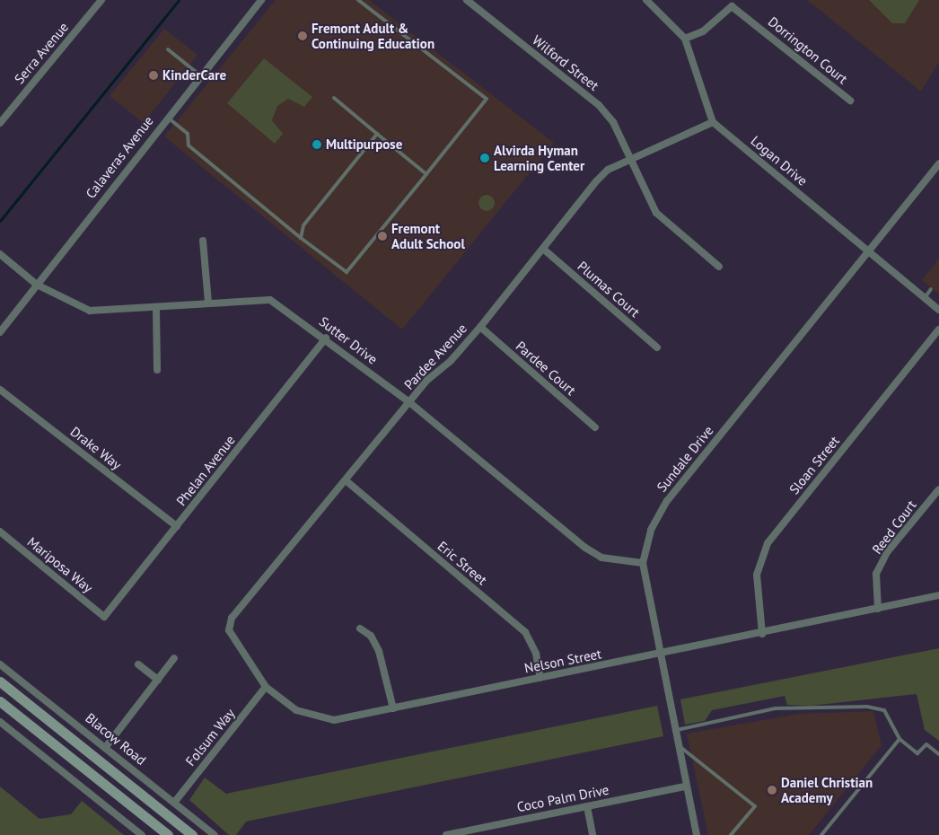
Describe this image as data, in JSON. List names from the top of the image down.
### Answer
{
  "streets": {
    "main road": ["Blacow Road"],
    "street": [
      "Dorrington Court",
      "Serra Avenue",
      "Wilford Street",
      "Calaveras Avenue",
      "Logan Drive",
      "Plumas Court",
      "Sutter Drive",
      "Pardee Avenue",
      "Pardee Court",
      "Drake Way",
      "Sundale Drive",
      "Sloan Street",
      "Phelan Avenue",
      "Reed Court",
      "Eric Street",
      "Mariposa Way",
      "Nelson Street",
      "Folsum Way",
      "Coco Palm Drive"
    ]
  },
  "crossings": [
    ["Wilford Street", "Pardee Avenue"],
    ["Calaveras Avenue", "Sutter Drive"],
    ["Logan Drive", "Pardee Avenue"],
    ["Logan Drive", "Sundale Drive"],
    ["Plumas Court", "Pardee Avenue"],
    ["Sutter Drive", "Pardee Avenue"],
    ["Sutter Drive", "Sundale Drive"],
    ["Sutter Drive", "Phelan Avenue"],
    ["Pardee Avenue", "Pardee Court"],
    ["Pardee Avenue", "Eric Street"],
    ["Pardee Avenue", "Nelson Street"],
    ["Drake Way", "Phelan Avenue"],
    ["Sundale Drive", "Nelson Street"],
    ["Sundale Drive", "Coco Palm Drive"],
    ["Sloan Street", "Nelson Street"],
    ["Phelan Avenue", "Mariposa Way"],
    ["Reed Court", "Nelson Street"],
    ["Eric Street", "Nelson Street"],
    ["Nelson Street", "Folsum Way"],
    ["Folsum Way", "Blacow Road"]
  ],
  "places": [
    "Fremont Adult & Continuing Education",
    "KinderCare",
    "Multipurpose",
    "Alvirda Hyman Learning Center",
    "Fremont Adult School",
    "Daniel Christian Academy"
  ]
}
